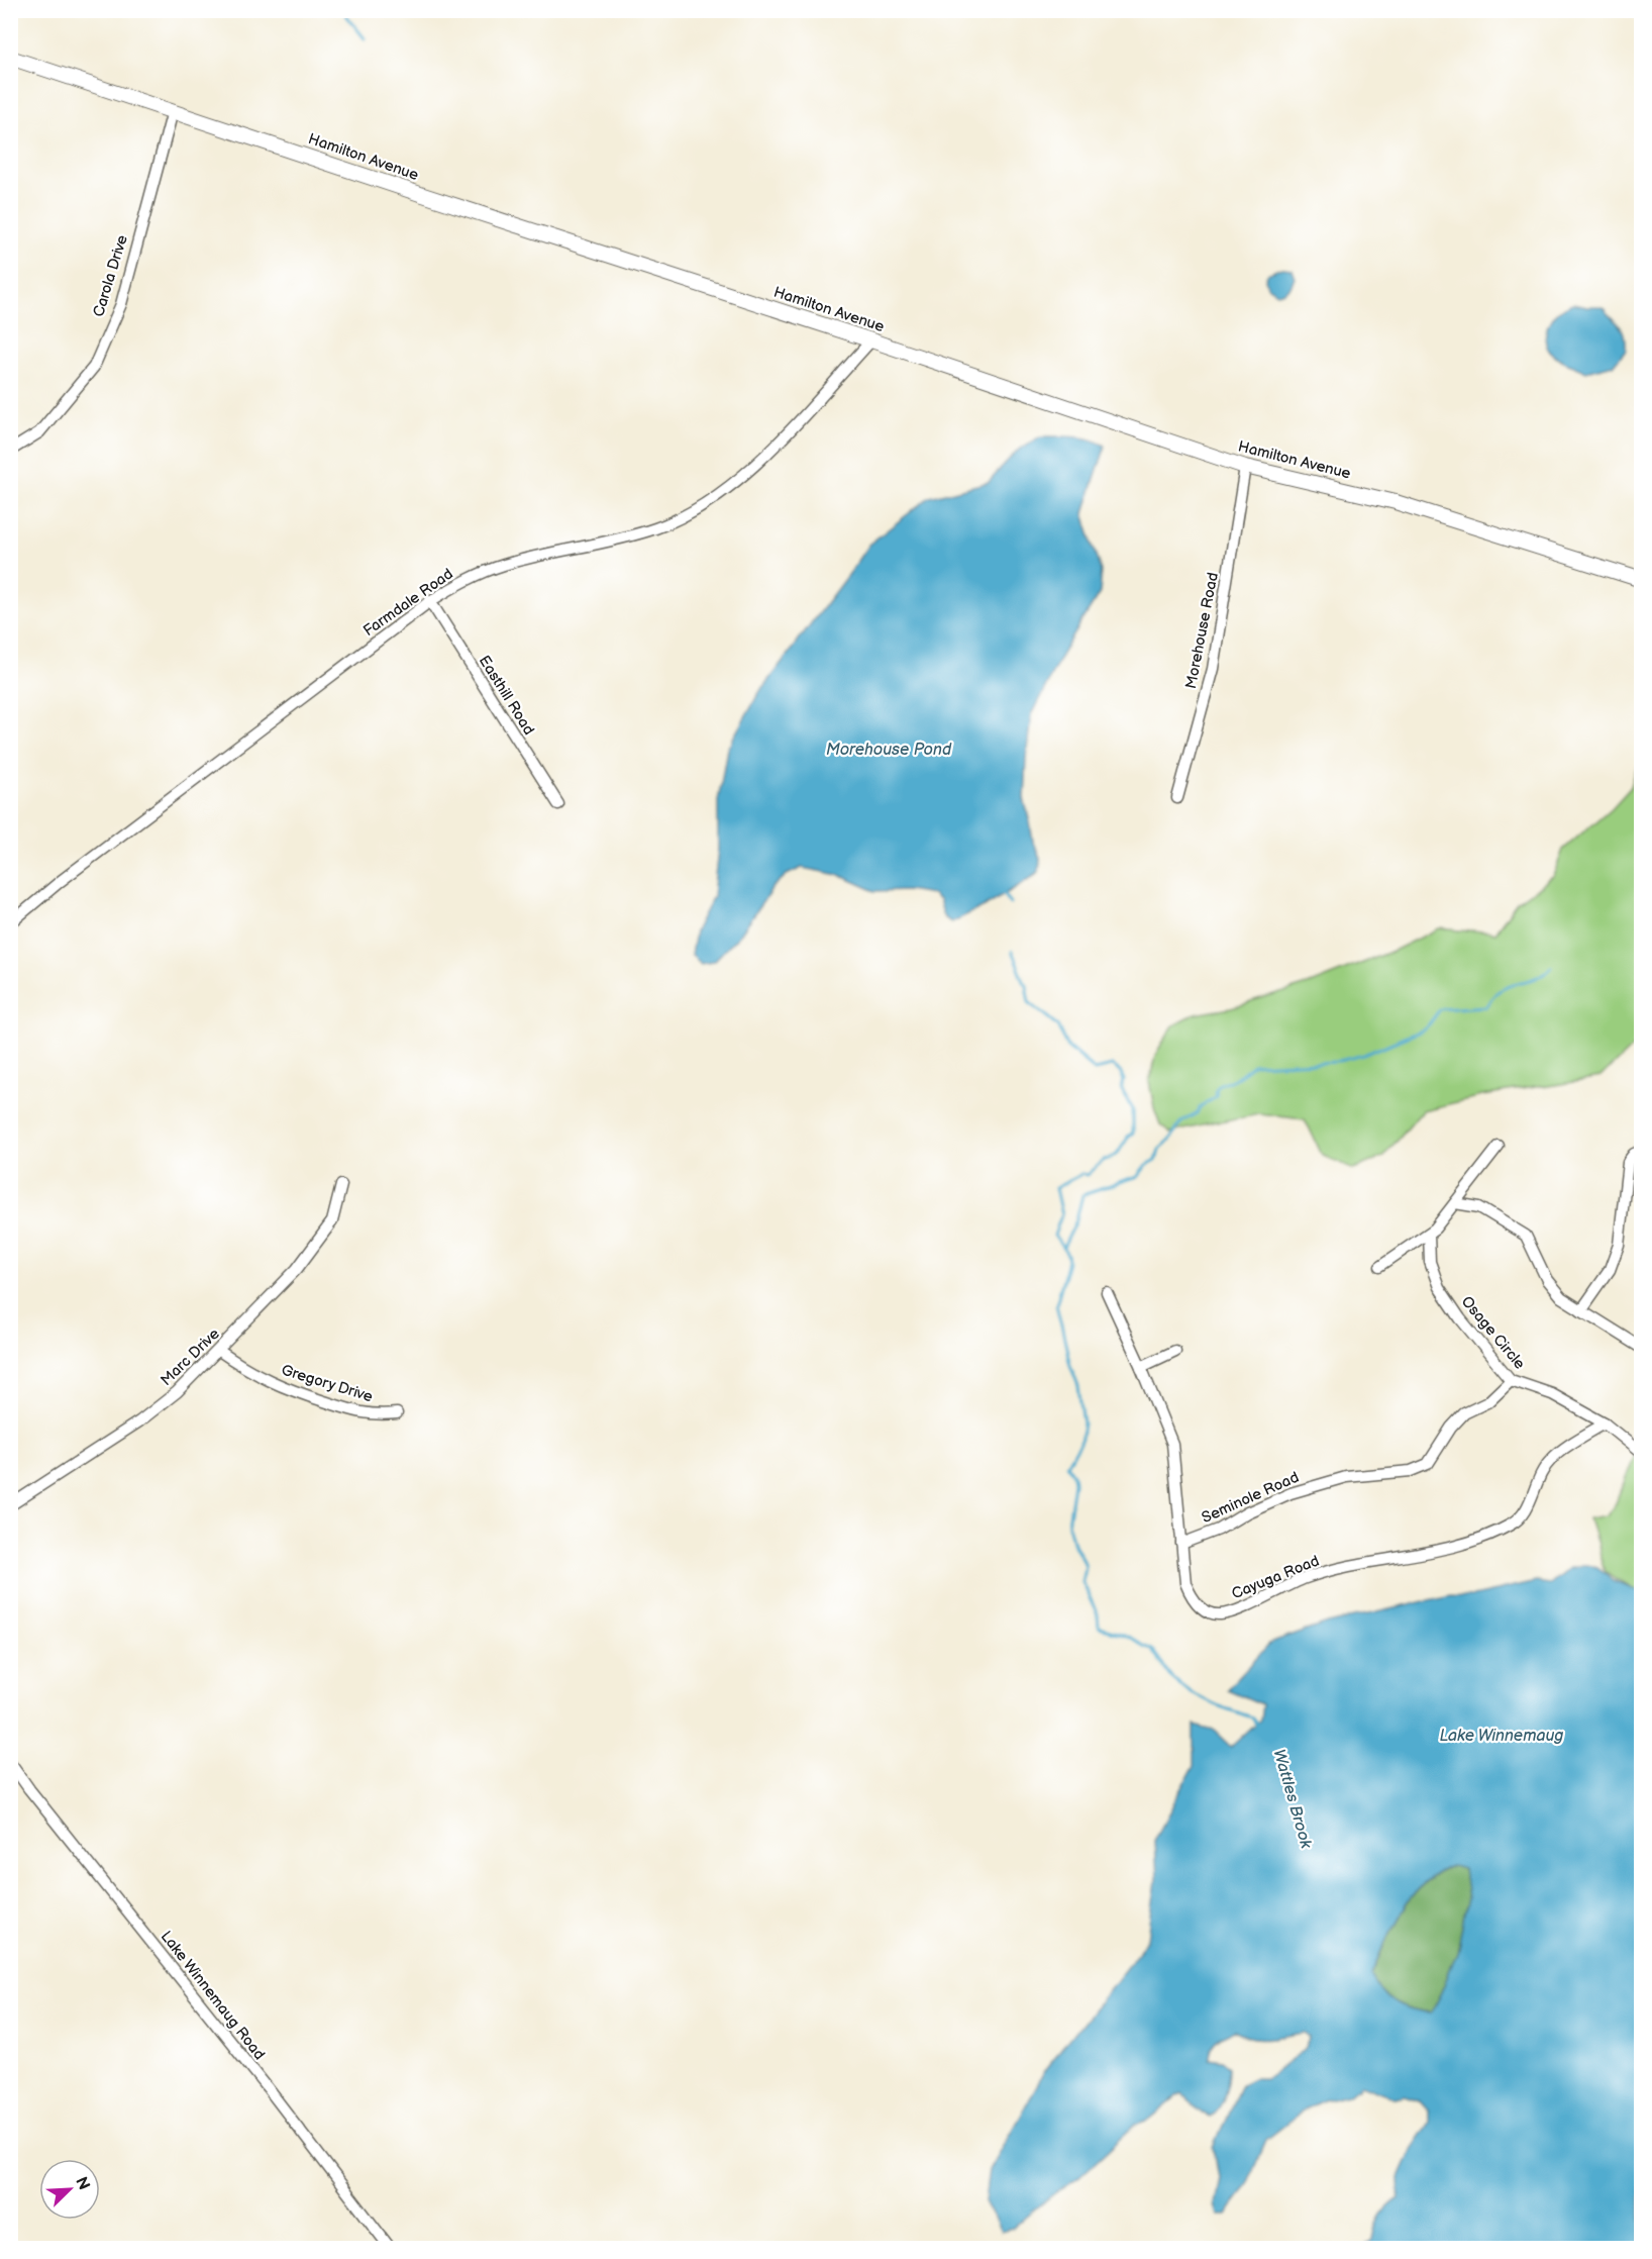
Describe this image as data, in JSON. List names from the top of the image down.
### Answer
{
  "streets": {
    "street": [
      "Hamilton Avenue",
      "Carola Drive",
      "Farmdale Road",
      "Morehouse Road",
      "Easthill Road",
      "Osage Circle",
      "Marc Drive",
      "Gregory Drive",
      "Seminole Road",
      "Cayuga Road",
      "Lake Winnemaug Road"
    ]
  },
  "crossings": [
    ["Hamilton Avenue", "Carola Drive"],
    ["Hamilton Avenue", "Farmdale Road"],
    ["Hamilton Avenue", "Morehouse Road"],
    ["Farmdale Road", "Easthill Road"],
    ["Osage Circle", "Seminole Road"],
    ["Osage Circle", "Cayuga Road"],
    ["Marc Drive", "Gregory Drive"],
    ["Seminole Road", "Cayuga Road"]
  ],
  "water": ["Morehouse Pond", "Lake Winnemaug", "Wattles Brook"],
  "north": "top right"
}
